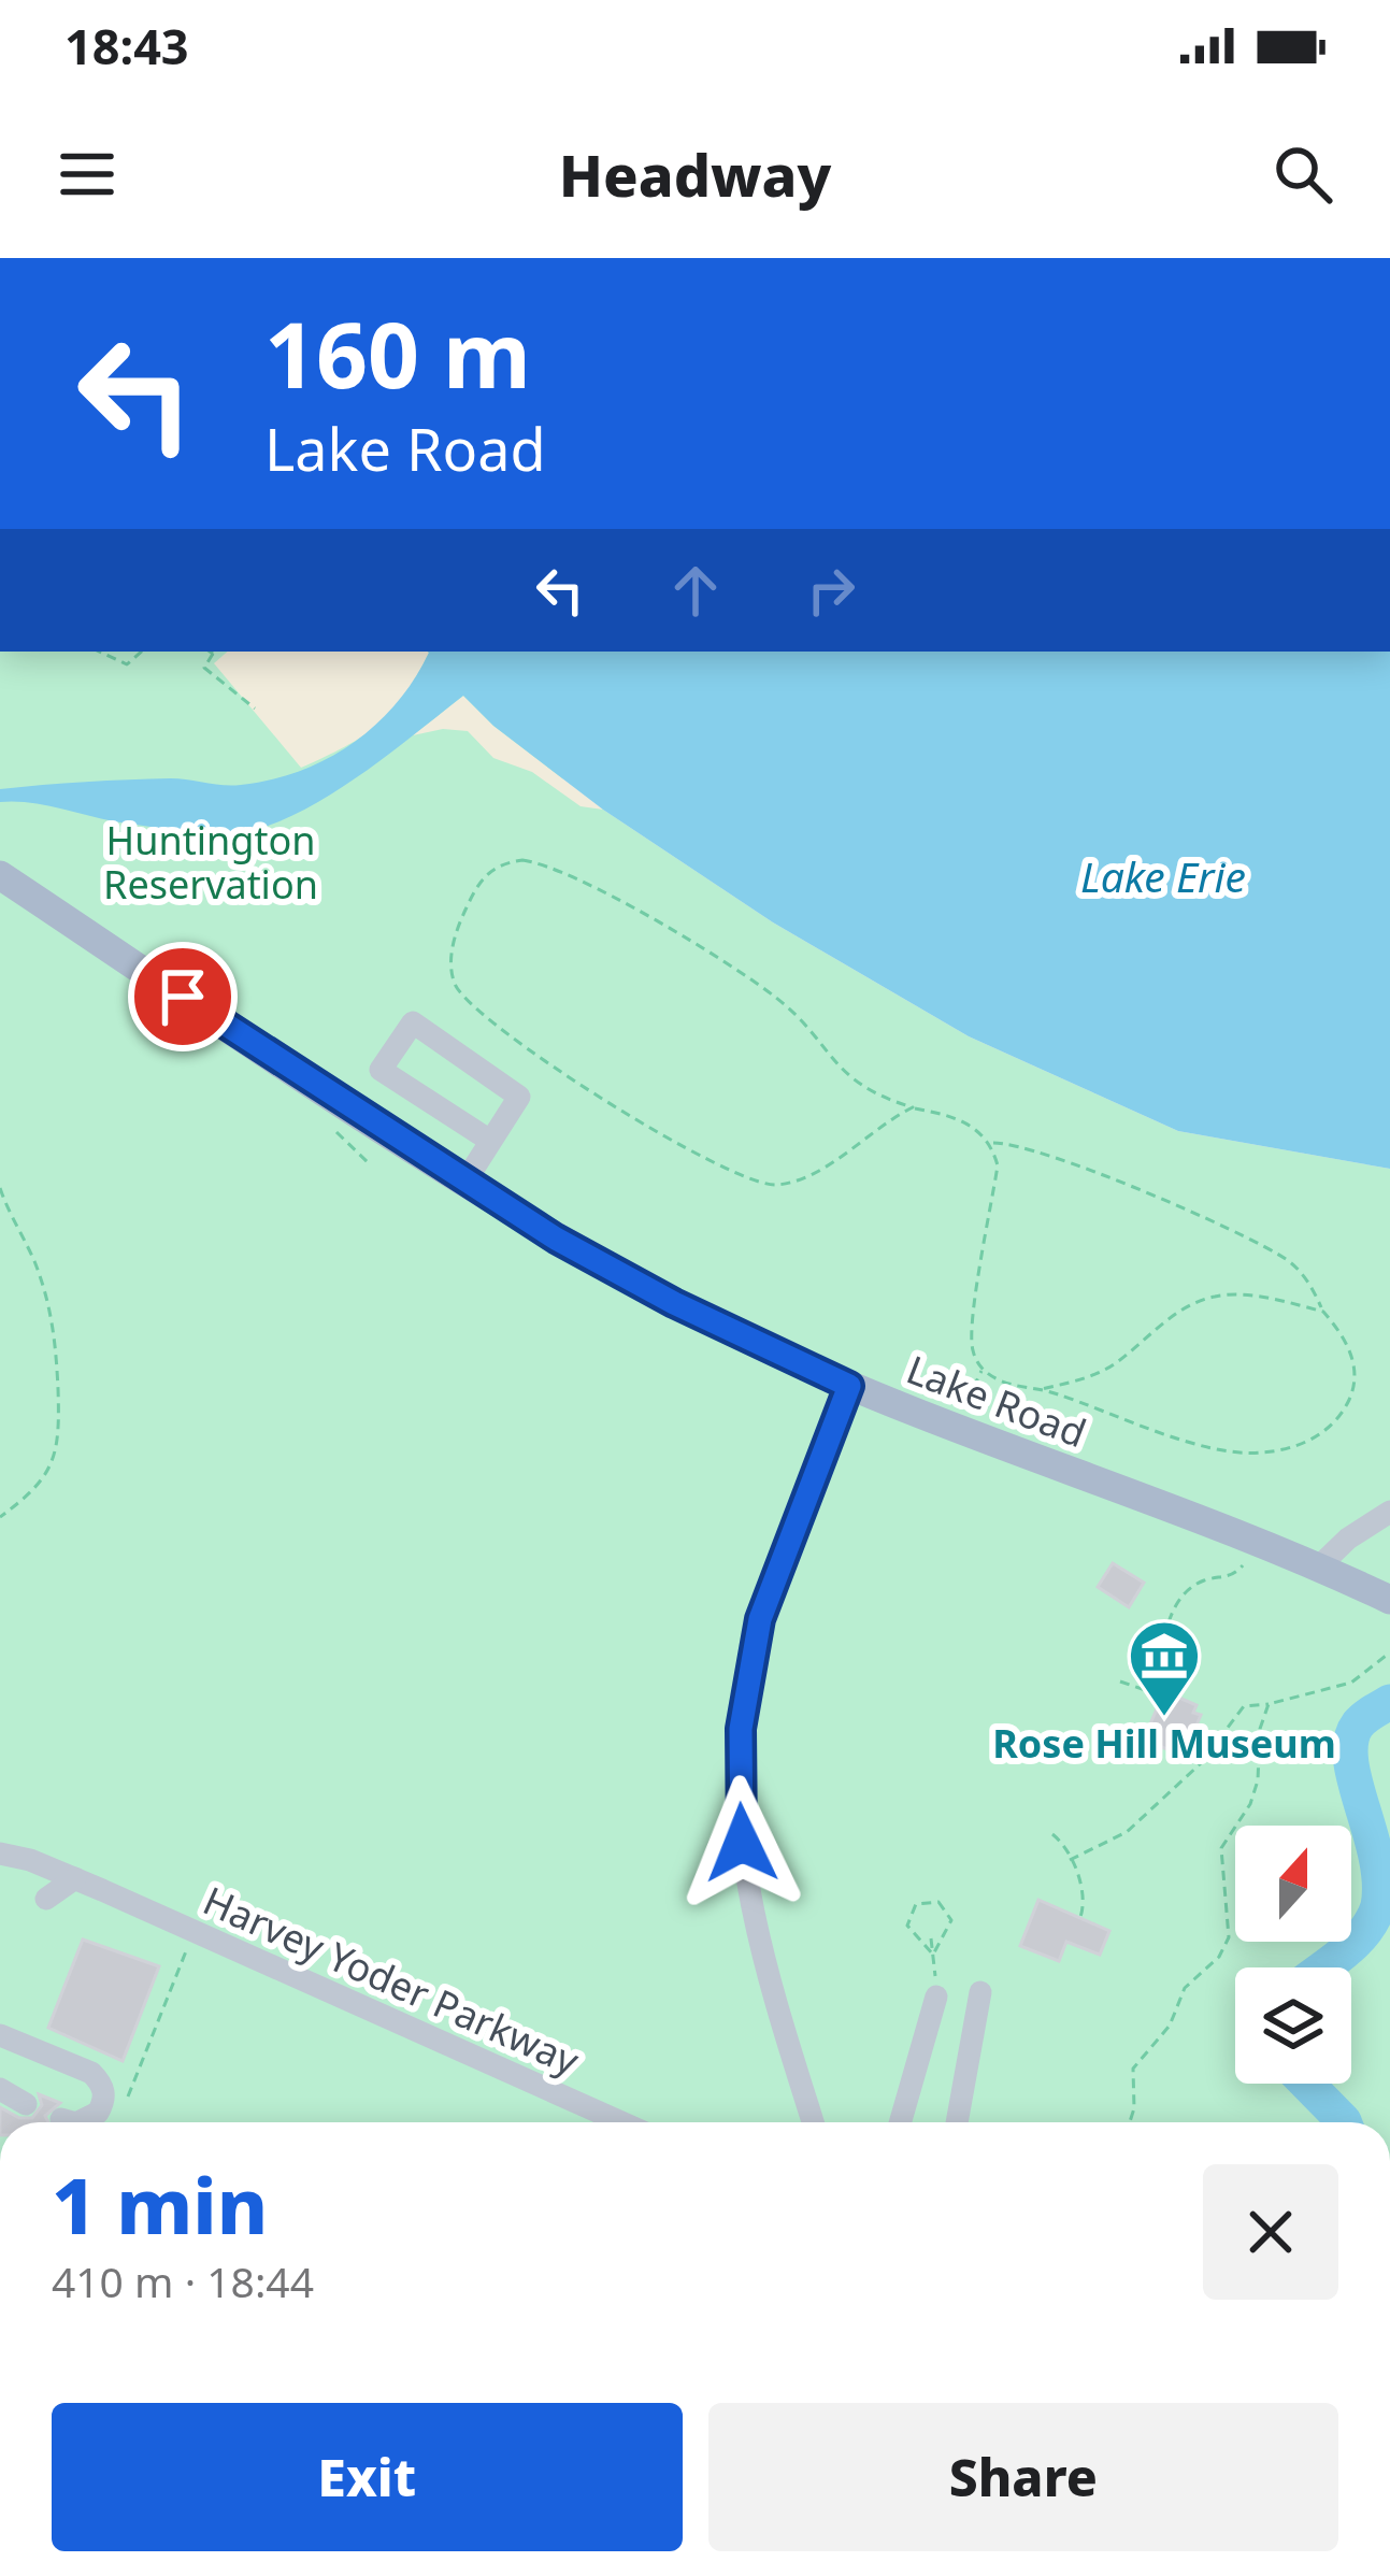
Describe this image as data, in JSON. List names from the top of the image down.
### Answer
{
  "streets": {
    "main road": ["Lake Road"],
    "street": ["Harvey Yoder Parkway"]
  },
  "water": ["Lake Erie"],
  "parks": ["Huntington Reservation"],
  "places": {
    "museum": ["Rose Hill Museum"]
  },
  "north": "top",
  "page": {
    "status": "18:43",
    "header": "Headway",
    "turn": ["160 m", "Lake Road"],
    "heading": ["1 min", "410 m · 18:44"],
    "buttons": ["Exit", "Share"]
  }
}
